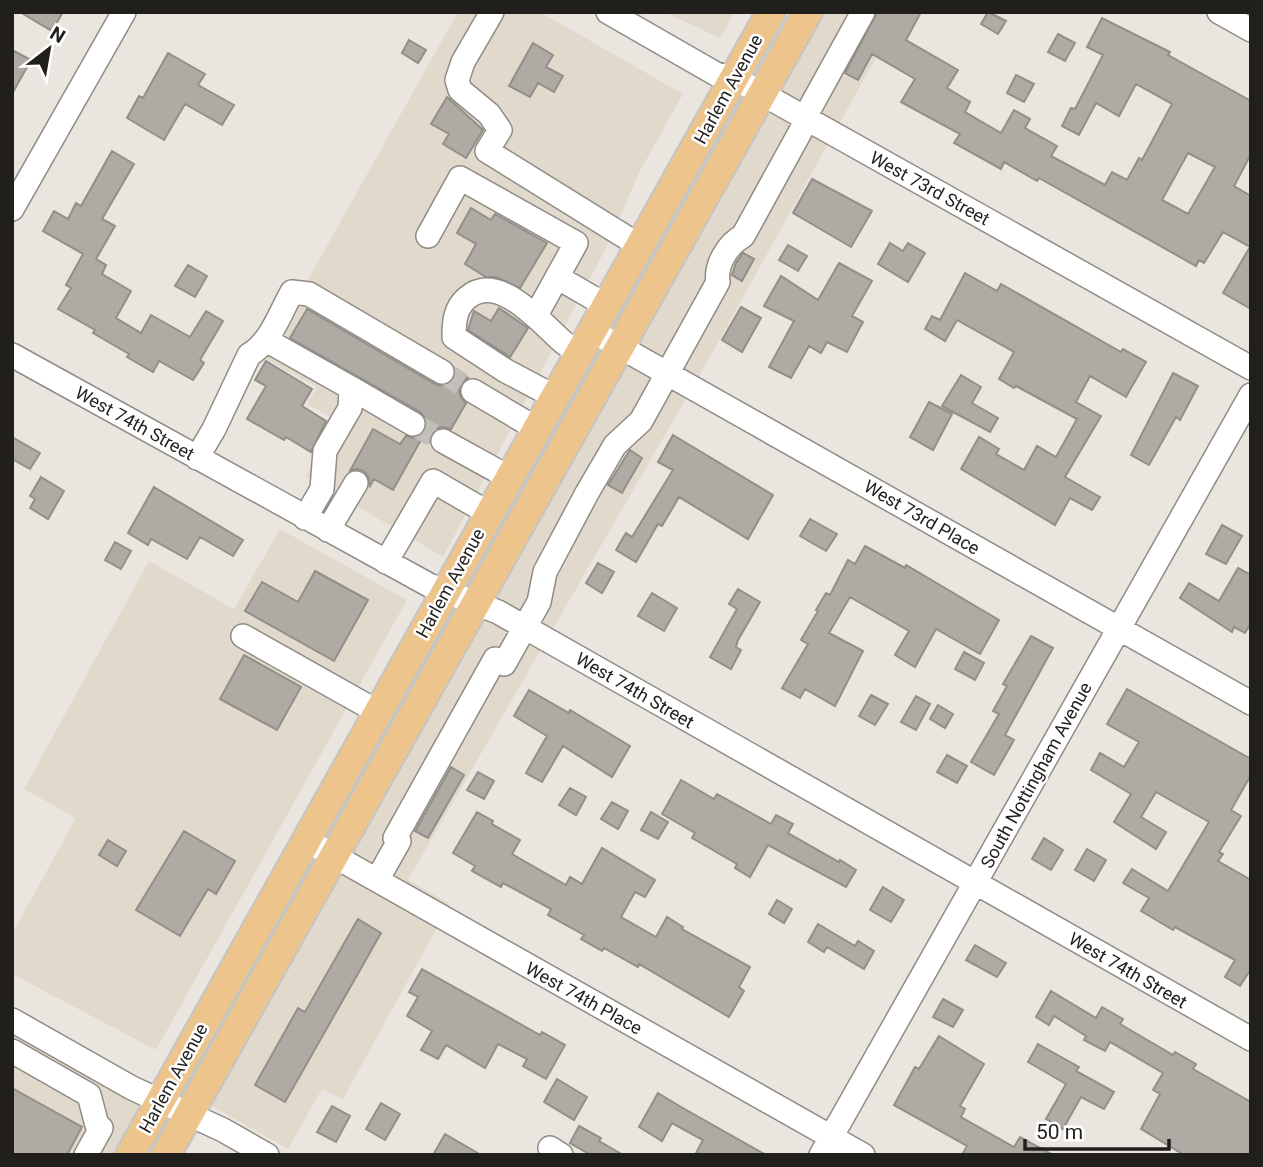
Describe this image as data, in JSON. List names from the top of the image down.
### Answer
{
  "streets": {
    "main road": ["Harlem Avenue"],
    "street": [
      "West 73rd Street",
      "West 74th Street",
      "West 73rd Place",
      "South Nottingham Avenue",
      "West 74th Place"
    ]
  },
  "crossings": [
    ["Harlem Avenue", "West 73rd Street"],
    ["Harlem Avenue", "West 74th Street"],
    ["Harlem Avenue", "West 73rd Place"],
    ["Harlem Avenue", "West 74th Place"],
    ["West 74th Street", "South Nottingham Avenue"],
    ["West 73rd Place", "South Nottingham Avenue"],
    ["South Nottingham Avenue", "West 74th Place"]
  ],
  "scale_bar": "50 m",
  "north": "top right"
}
